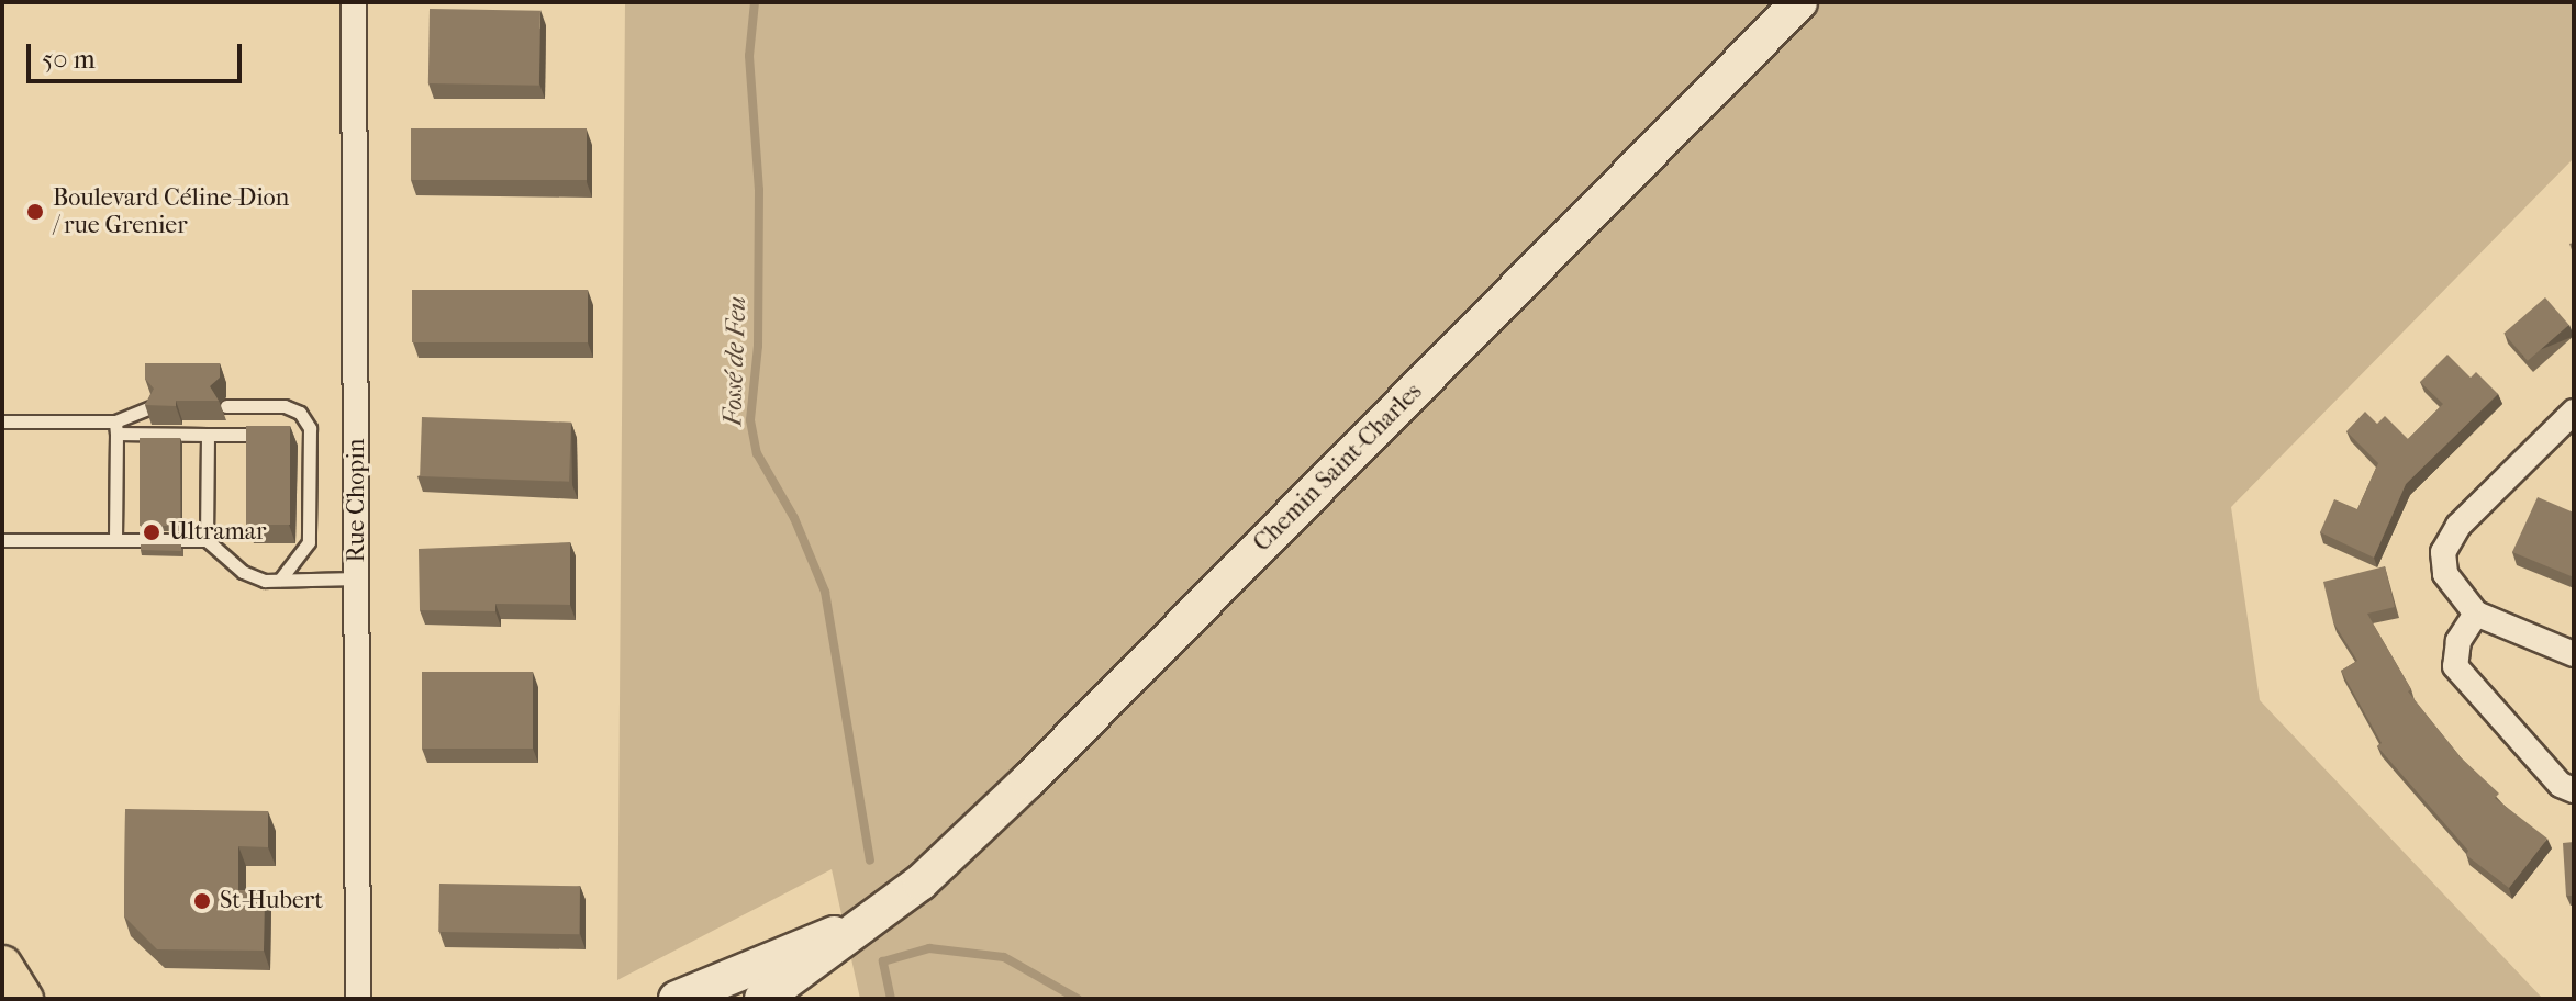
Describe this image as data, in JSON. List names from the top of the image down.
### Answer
{
  "streets": {
    "main road": ["Chemin Saint-Charles"],
    "street": ["Rue Chopin"]
  },
  "water": ["Fossé de Feu"],
  "places": ["Boulevard Céline-Dion / rue Grenier", "Ultramar", "St-Hubert"],
  "scale_bar": "50 m"
}
